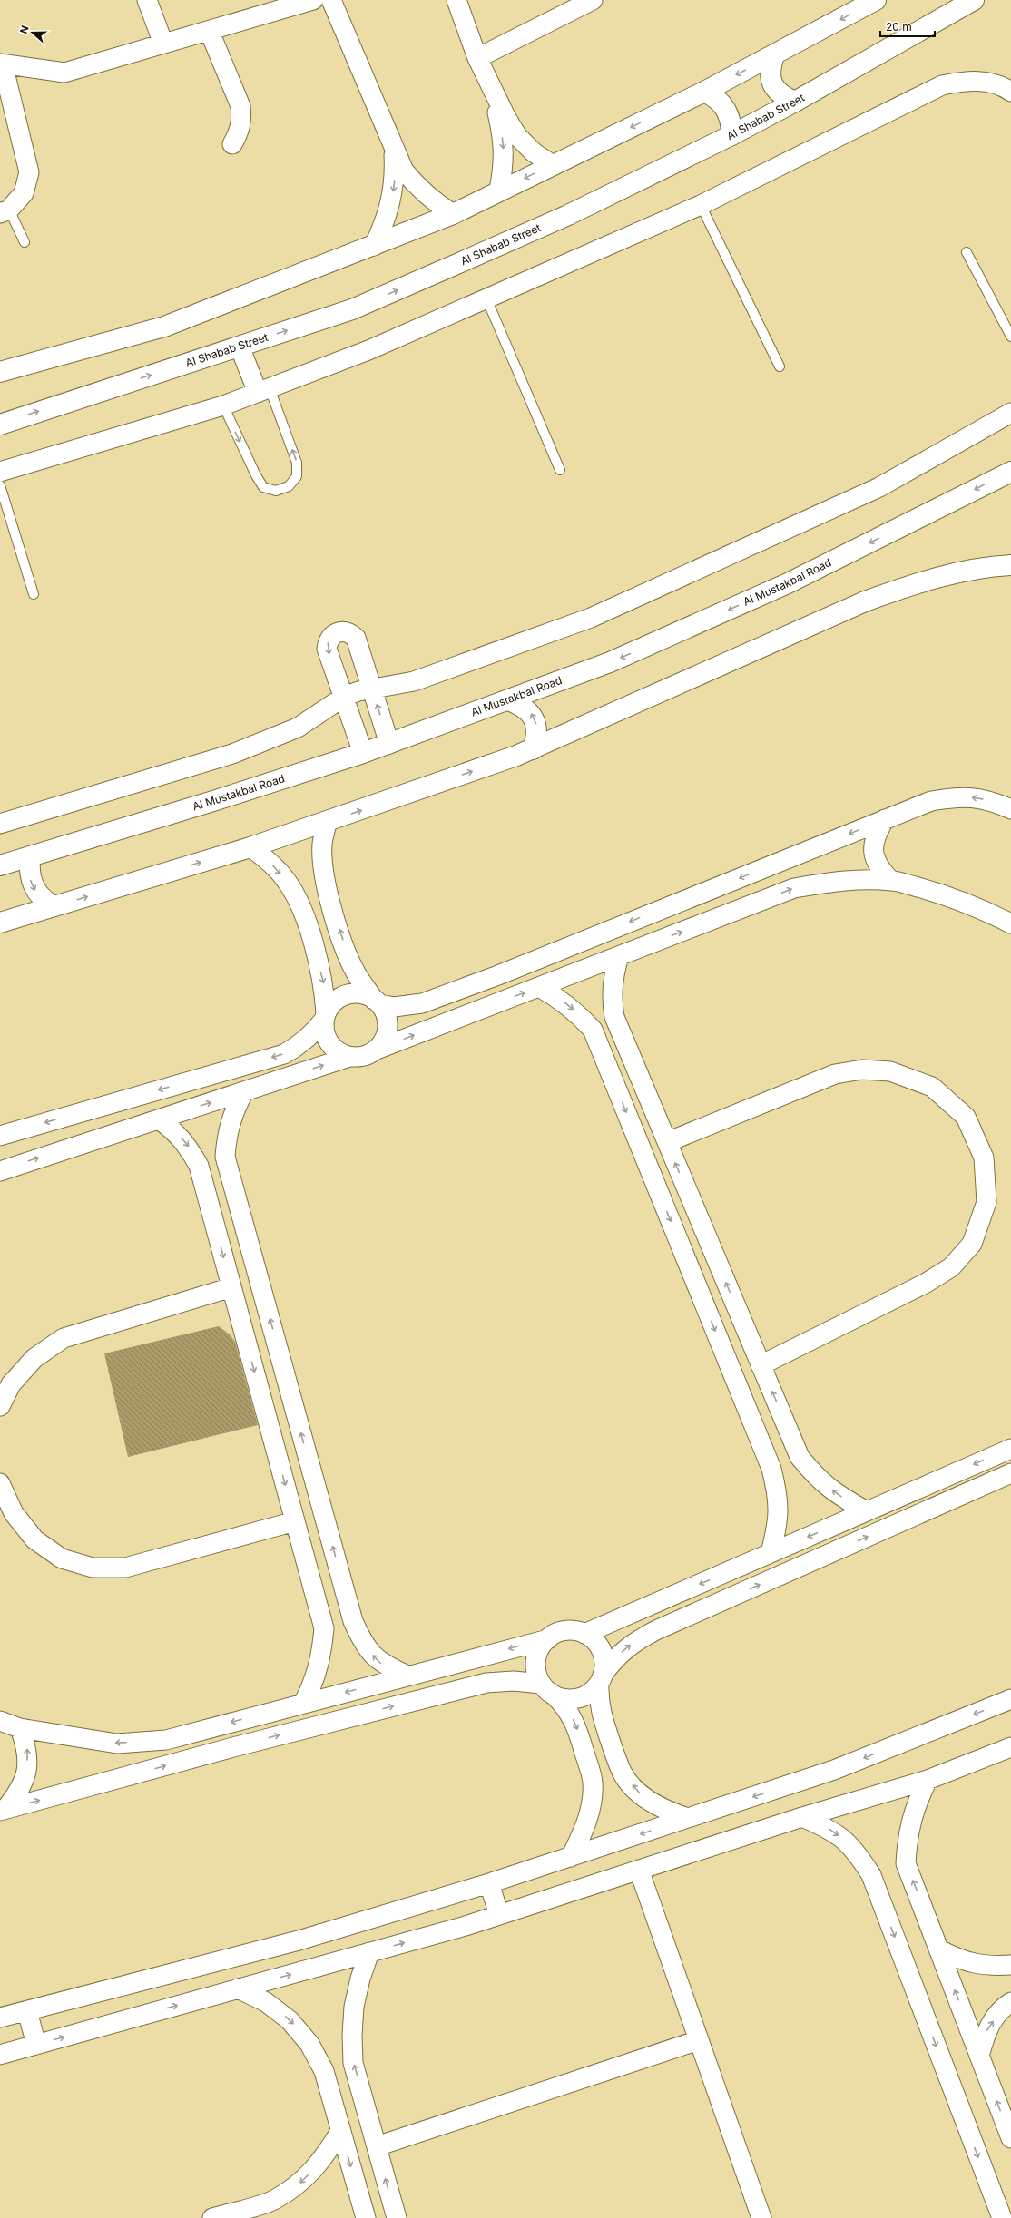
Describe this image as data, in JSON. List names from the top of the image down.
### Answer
{
  "streets": {
    "main road": ["Al Shabab Street", "Al Mustakbal Road"]
  },
  "scale_bar": "20 m",
  "north": "left"
}
